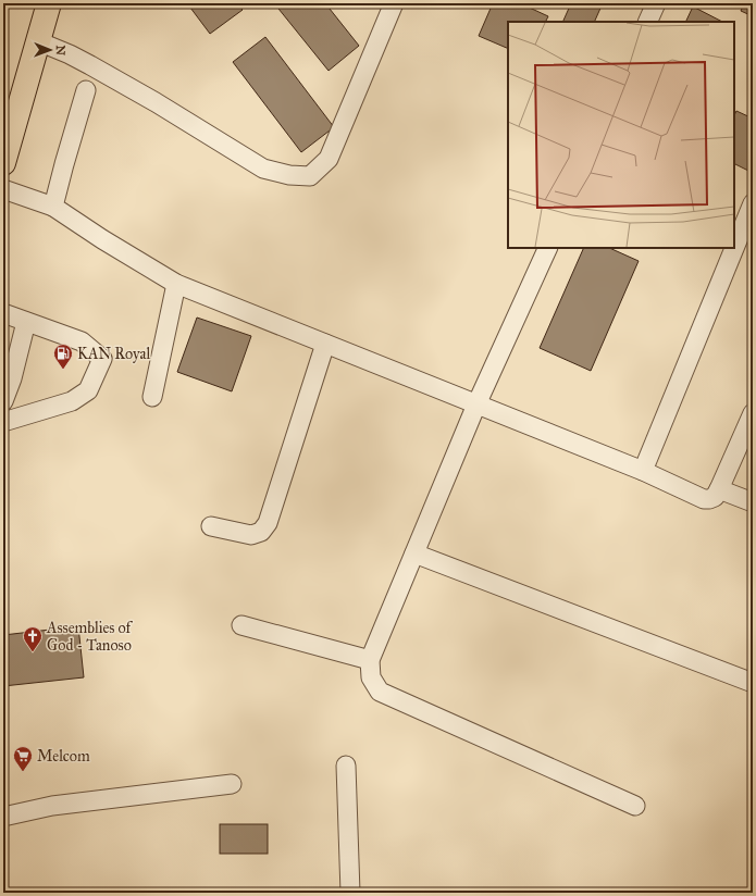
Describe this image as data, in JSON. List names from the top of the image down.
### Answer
{
  "places": {
    "fuel station": ["KAN Royal"],
    "church": ["Assemblies of God - Tanoso"],
    "supermarket": ["Melcom"]
  },
  "north": "right"
}
